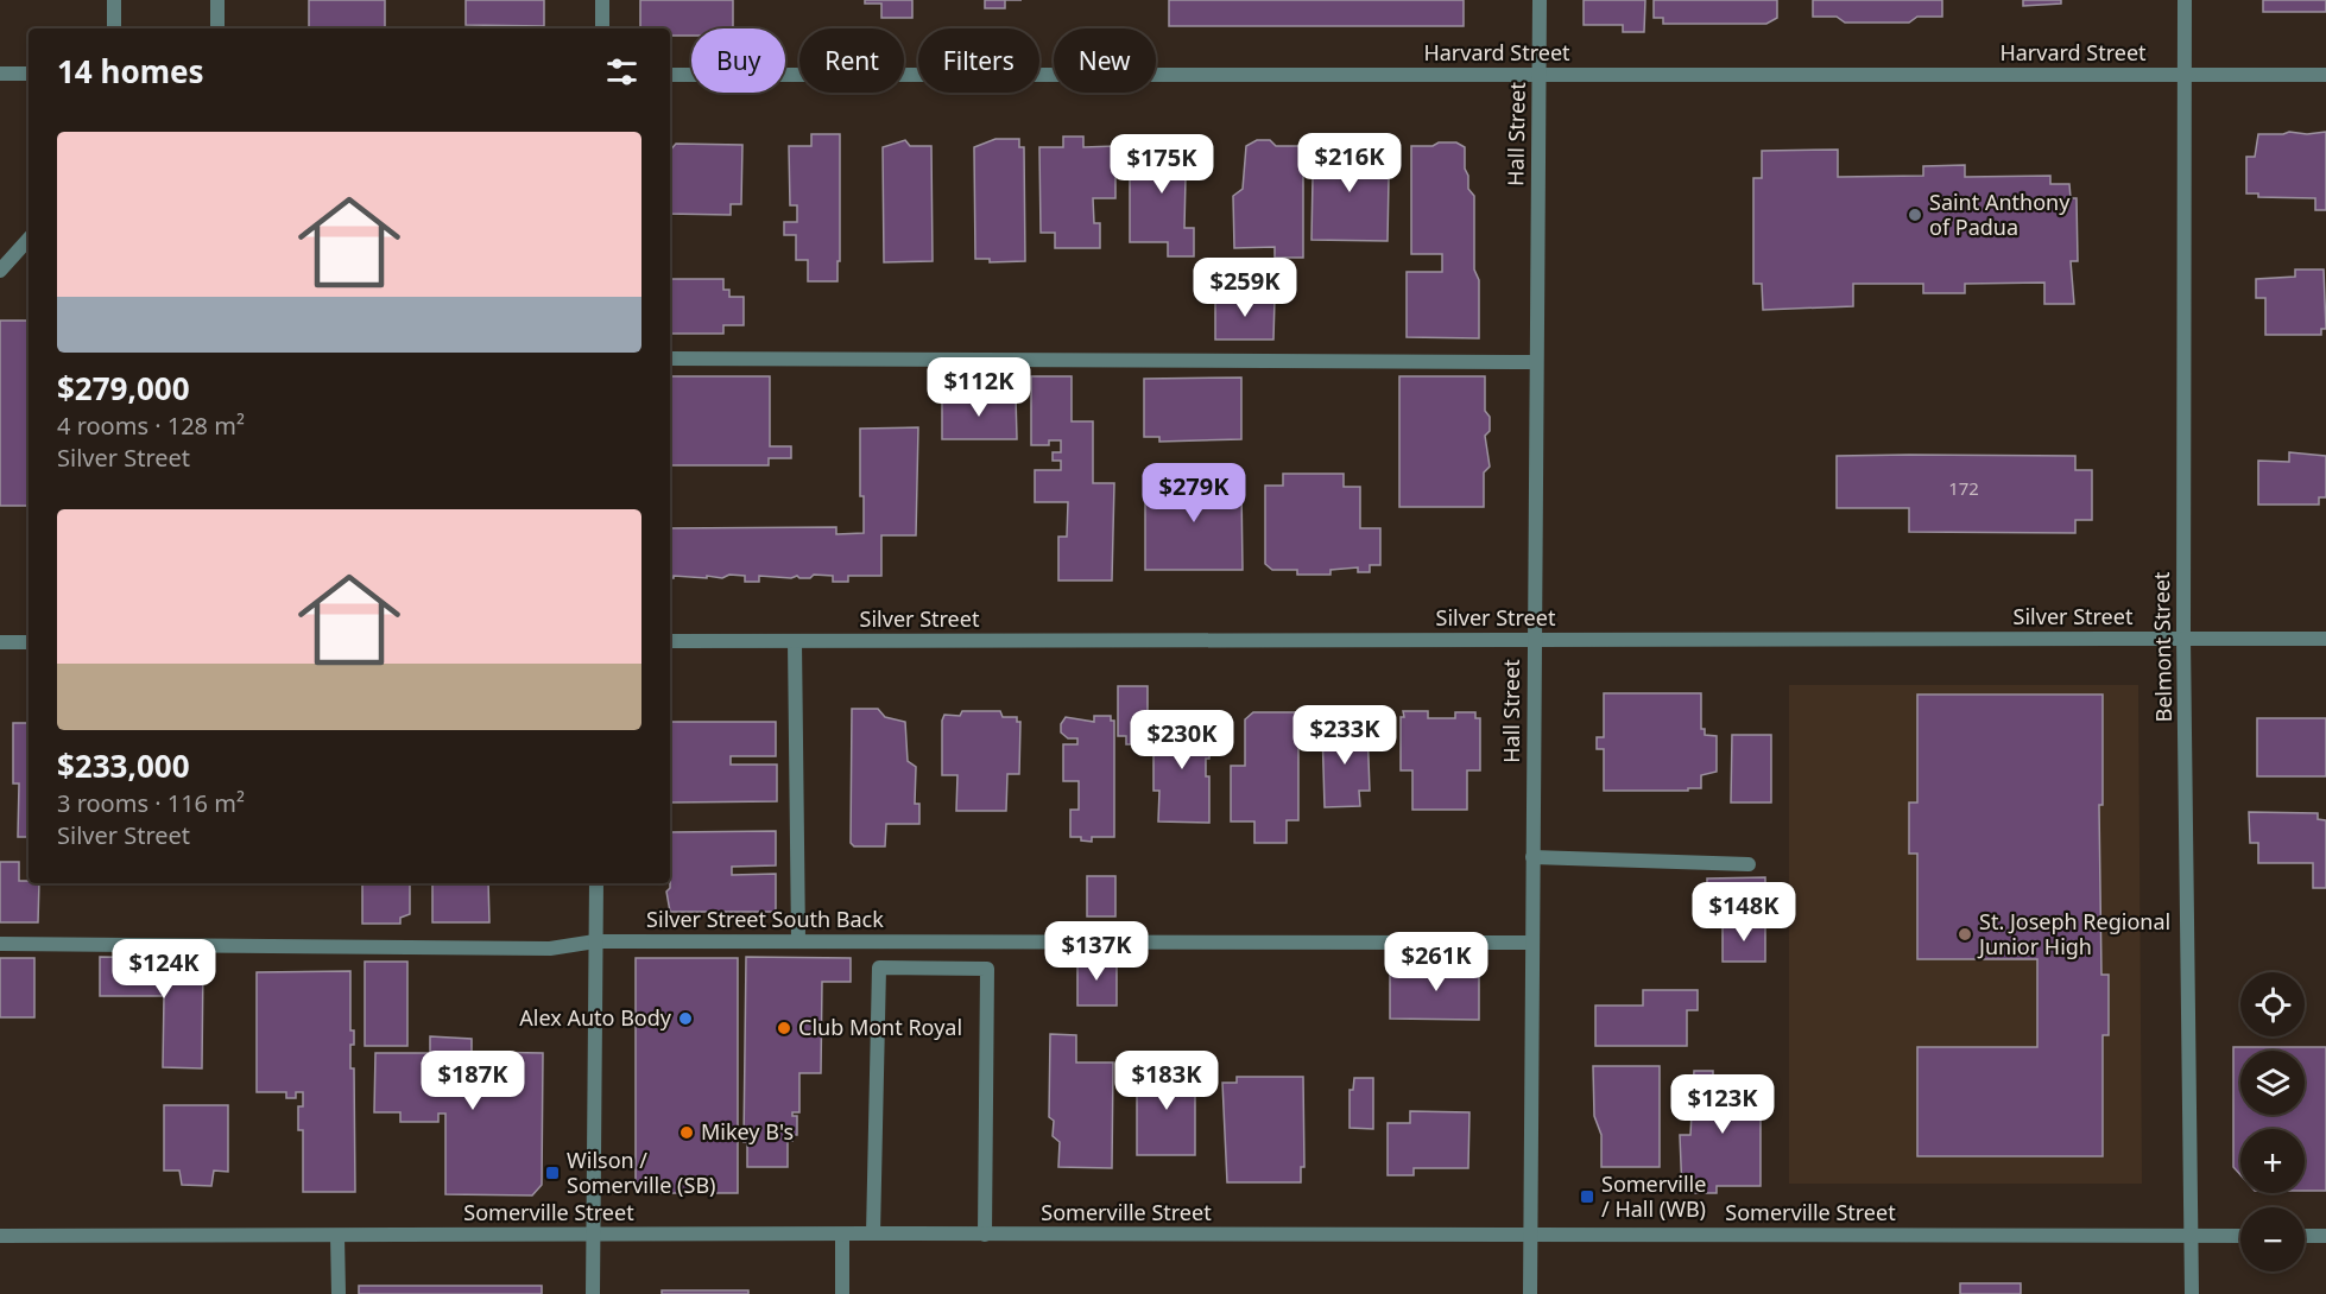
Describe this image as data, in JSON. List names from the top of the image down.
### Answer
{
  "streets": {
    "street": [
      "Harvard Street",
      "Hall Street",
      "Silver Street",
      "Belmont Street",
      "Silver Street South Back",
      "Somerville Street"
    ]
  },
  "crossings": [
    ["Harvard Street", "Hall Street"],
    ["Harvard Street", "Belmont Street"],
    ["Hall Street", "Silver Street"],
    ["Hall Street", "Silver Street South Back"],
    ["Hall Street", "Somerville Street"],
    ["Silver Street", "Belmont Street"],
    ["Belmont Street", "Somerville Street"]
  ],
  "places": {
    "other": [
      "Saint Anthony of Padua",
      "St. Joseph Regional Junior High",
      "Alex Auto Body",
      "Club Mont Royal",
      "Mikey B's"
    ],
    "transit": ["Wilson / Somerville (SB)", "Somerville / Hall (WB)"]
  },
  "house_numbers": ["172"],
  "page": {
    "chip": [
      "Buy",
      "Rent",
      "Filters",
      "New"
    ],
    "heading": "14 homes",
    "list": [
      {
        "name": "$279,000",
        "note": "4 rooms · 128 m² · Silver Street"
      },
      {
        "name": "$233,000",
        "note": "3 rooms · 116 m² · Silver Street"
      }
    ],
    "price": [
      "$216K",
      "$175K",
      "$259K",
      "$112K",
      "$279K",
      "$233K",
      "$230K",
      "$148K",
      "$137K",
      "$261K",
      "$124K",
      "$187K",
      "$183K",
      "$123K"
    ],
    "map_buttons": ["+", "−"]
  }
}
